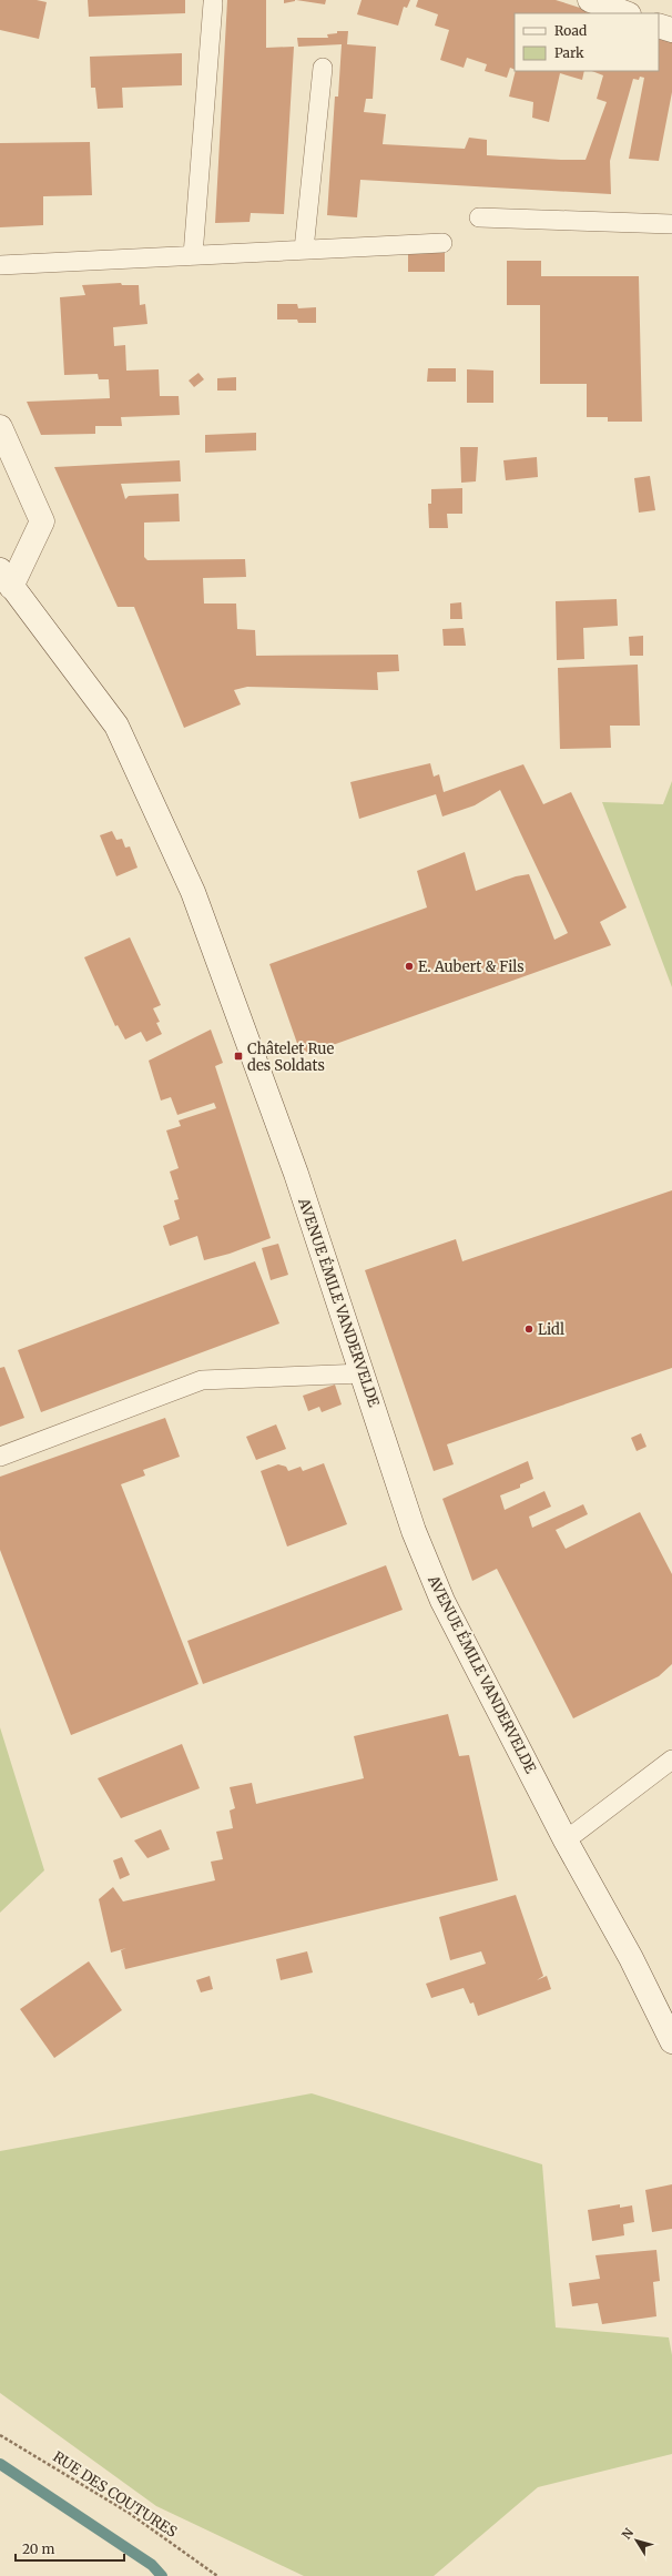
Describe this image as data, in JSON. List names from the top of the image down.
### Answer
{
  "streets": {
    "main road": ["AVENUE ÉMILE VANDERVELDE"],
    "path": ["RUE DES COUTURES"]
  },
  "places": {
    "other": ["E. Aubert & Fils", "Lidl"],
    "transit": ["Châtelet Rue des Soldats"]
  },
  "legend": ["Road", "Park"],
  "scale_bar": "20 m",
  "north": "top left"
}
